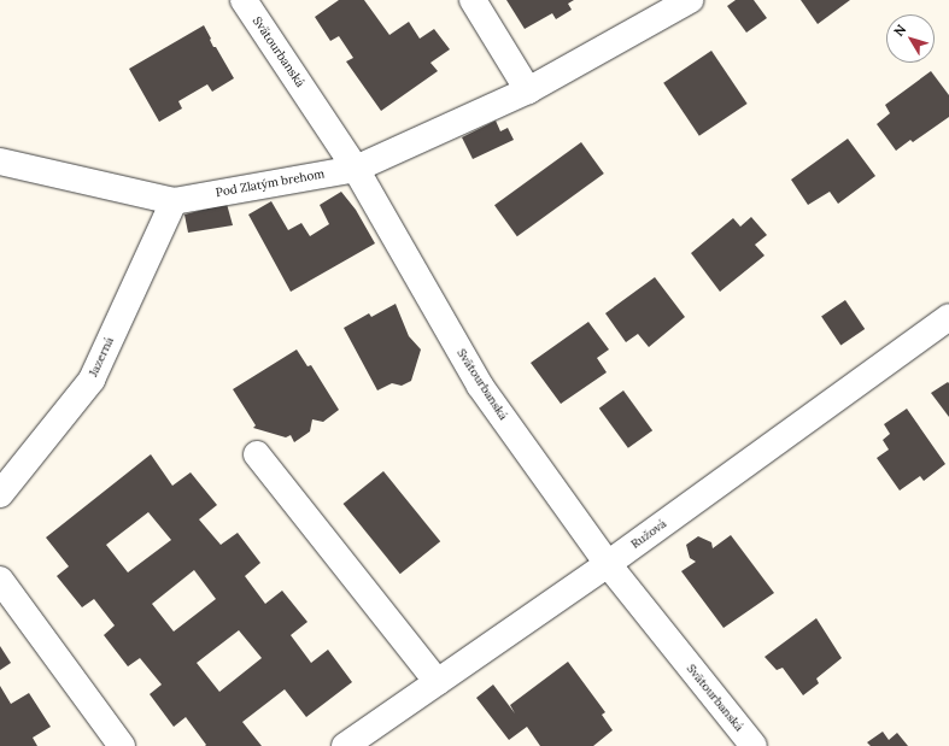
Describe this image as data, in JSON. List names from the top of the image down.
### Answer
{
  "streets": {
    "street": [
      "Svätourbanská",
      "Pod Zlatým brehom",
      "Jazerná",
      "Ružová"
    ]
  },
  "crossings": [
    ["Svätourbanská", "Pod Zlatým brehom"],
    ["Svätourbanská", "Ružová"],
    ["Pod Zlatým brehom", "Jazerná"]
  ],
  "north": "top left"
}
